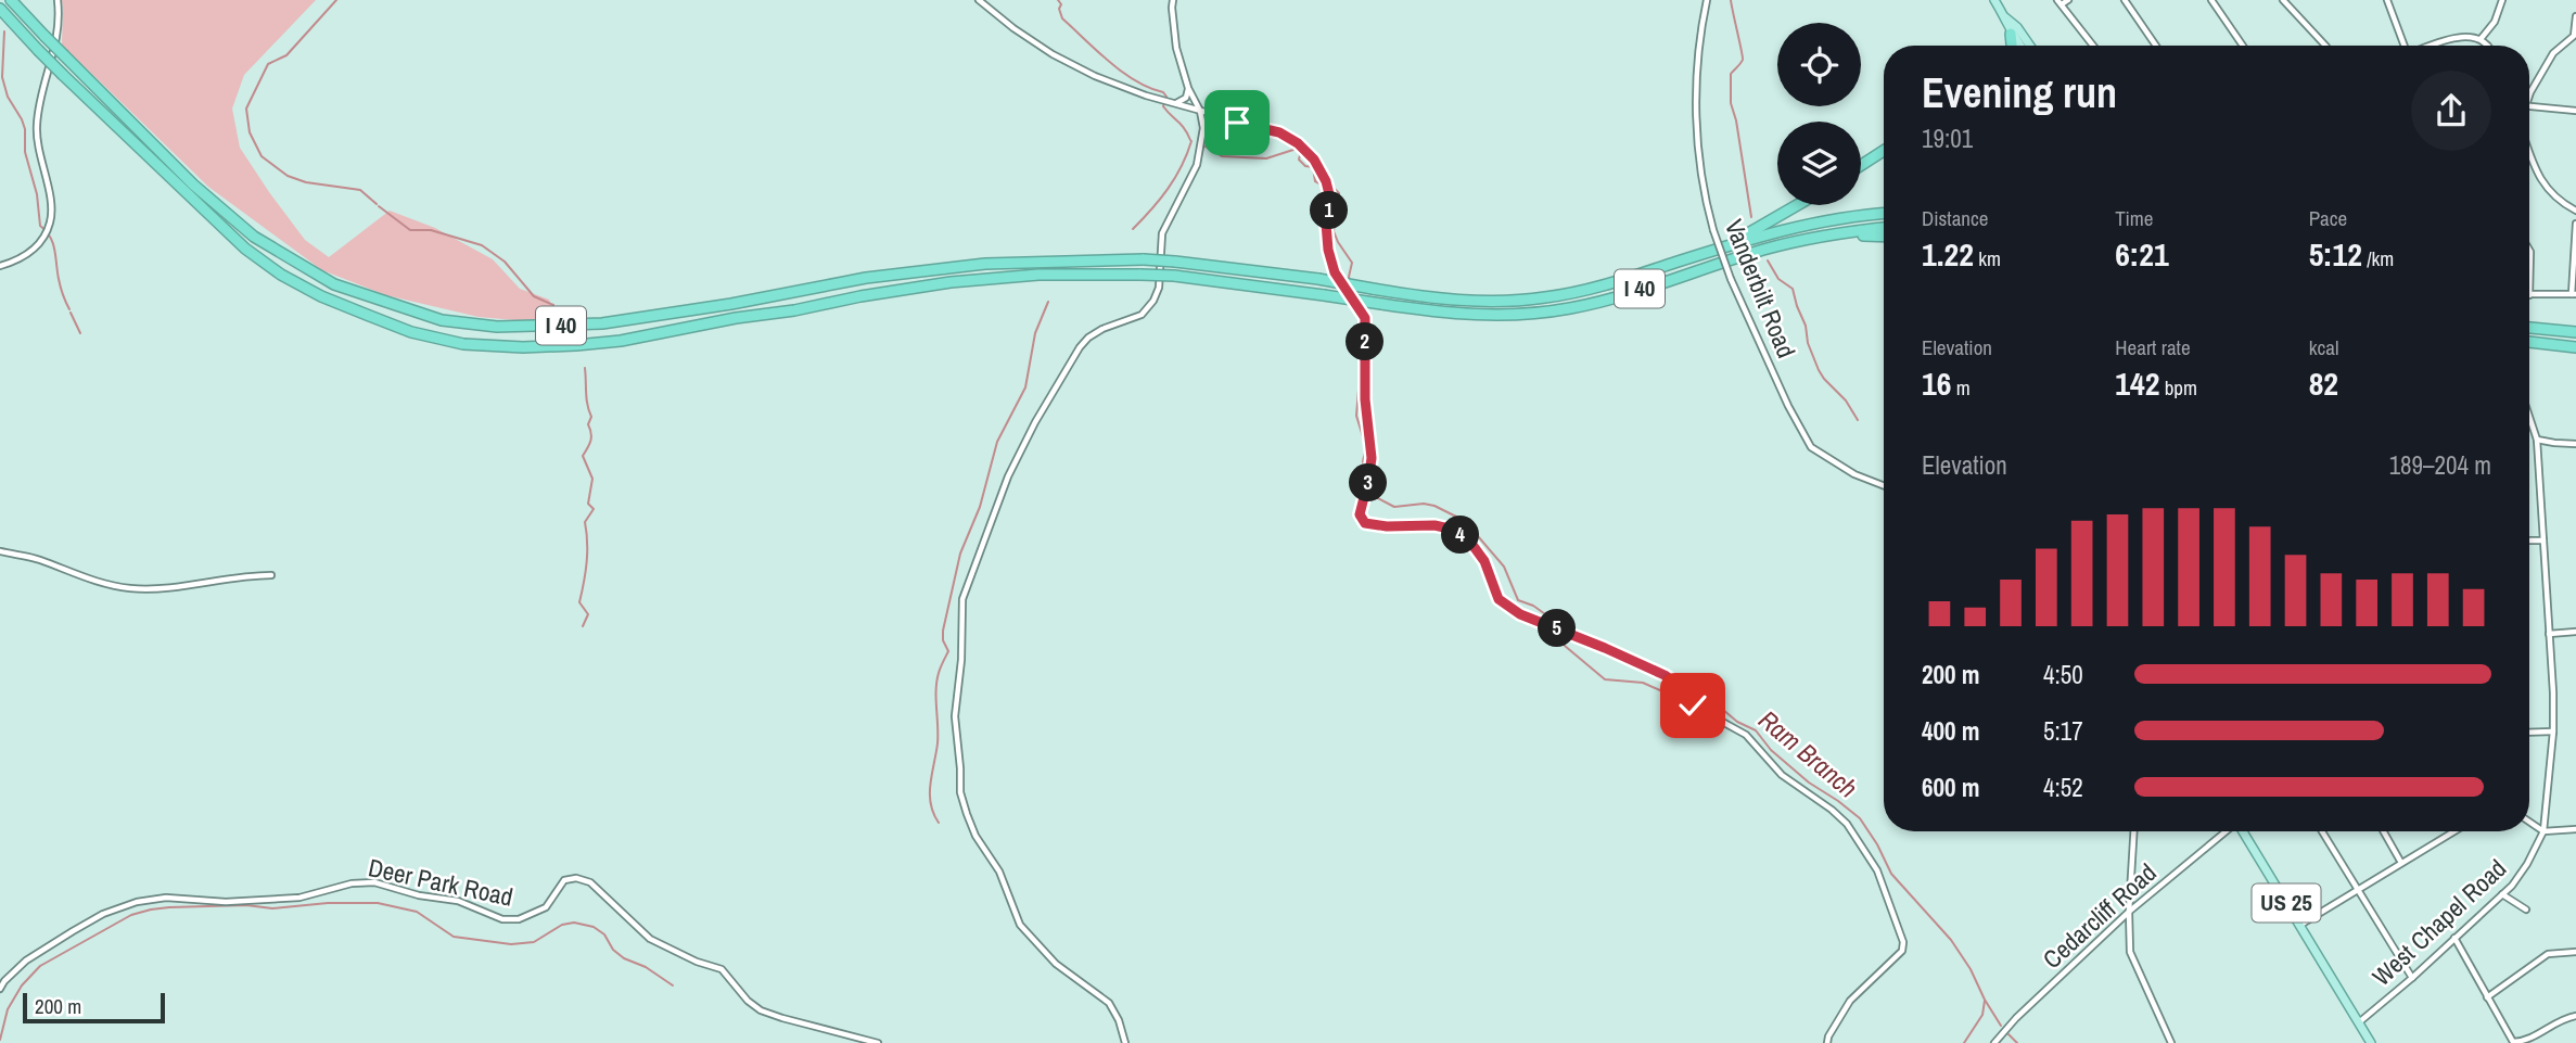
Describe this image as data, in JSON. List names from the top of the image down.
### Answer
{
  "streets": {
    "highway": ["I 40"],
    "main road": ["US 25"],
    "street": [
      "Vanderbilt Road",
      "Deer Park Road",
      "Cedarcliff Road",
      "West Chapel Road"
    ]
  },
  "crossings": [
    ["US 25", "West Chapel Road"]
  ],
  "water": ["Ram Branch"],
  "scale_bar": "200 m",
  "page": {
    "heading": ["Evening run", "19:01"],
    "stats": [
      ["Distance", "1.22 km"],
      ["Time", "6:21"],
      ["Pace", "5:12 /km"],
      ["Elevation", "16 m"],
      ["Heart rate", "142 bpm"],
      ["kcal", "82"]
    ],
    "pins": [
      "1",
      "2",
      "3",
      "4",
      "5"
    ],
    "chart": ["Elevation", "189–204 m"],
    "list": [
      {
        "name": "200 m",
        "note": "4:50"
      },
      {
        "name": "400 m",
        "note": "5:17"
      },
      {
        "name": "600 m",
        "note": "4:52"
      }
    ],
    "scale": "200 m"
  }
}
